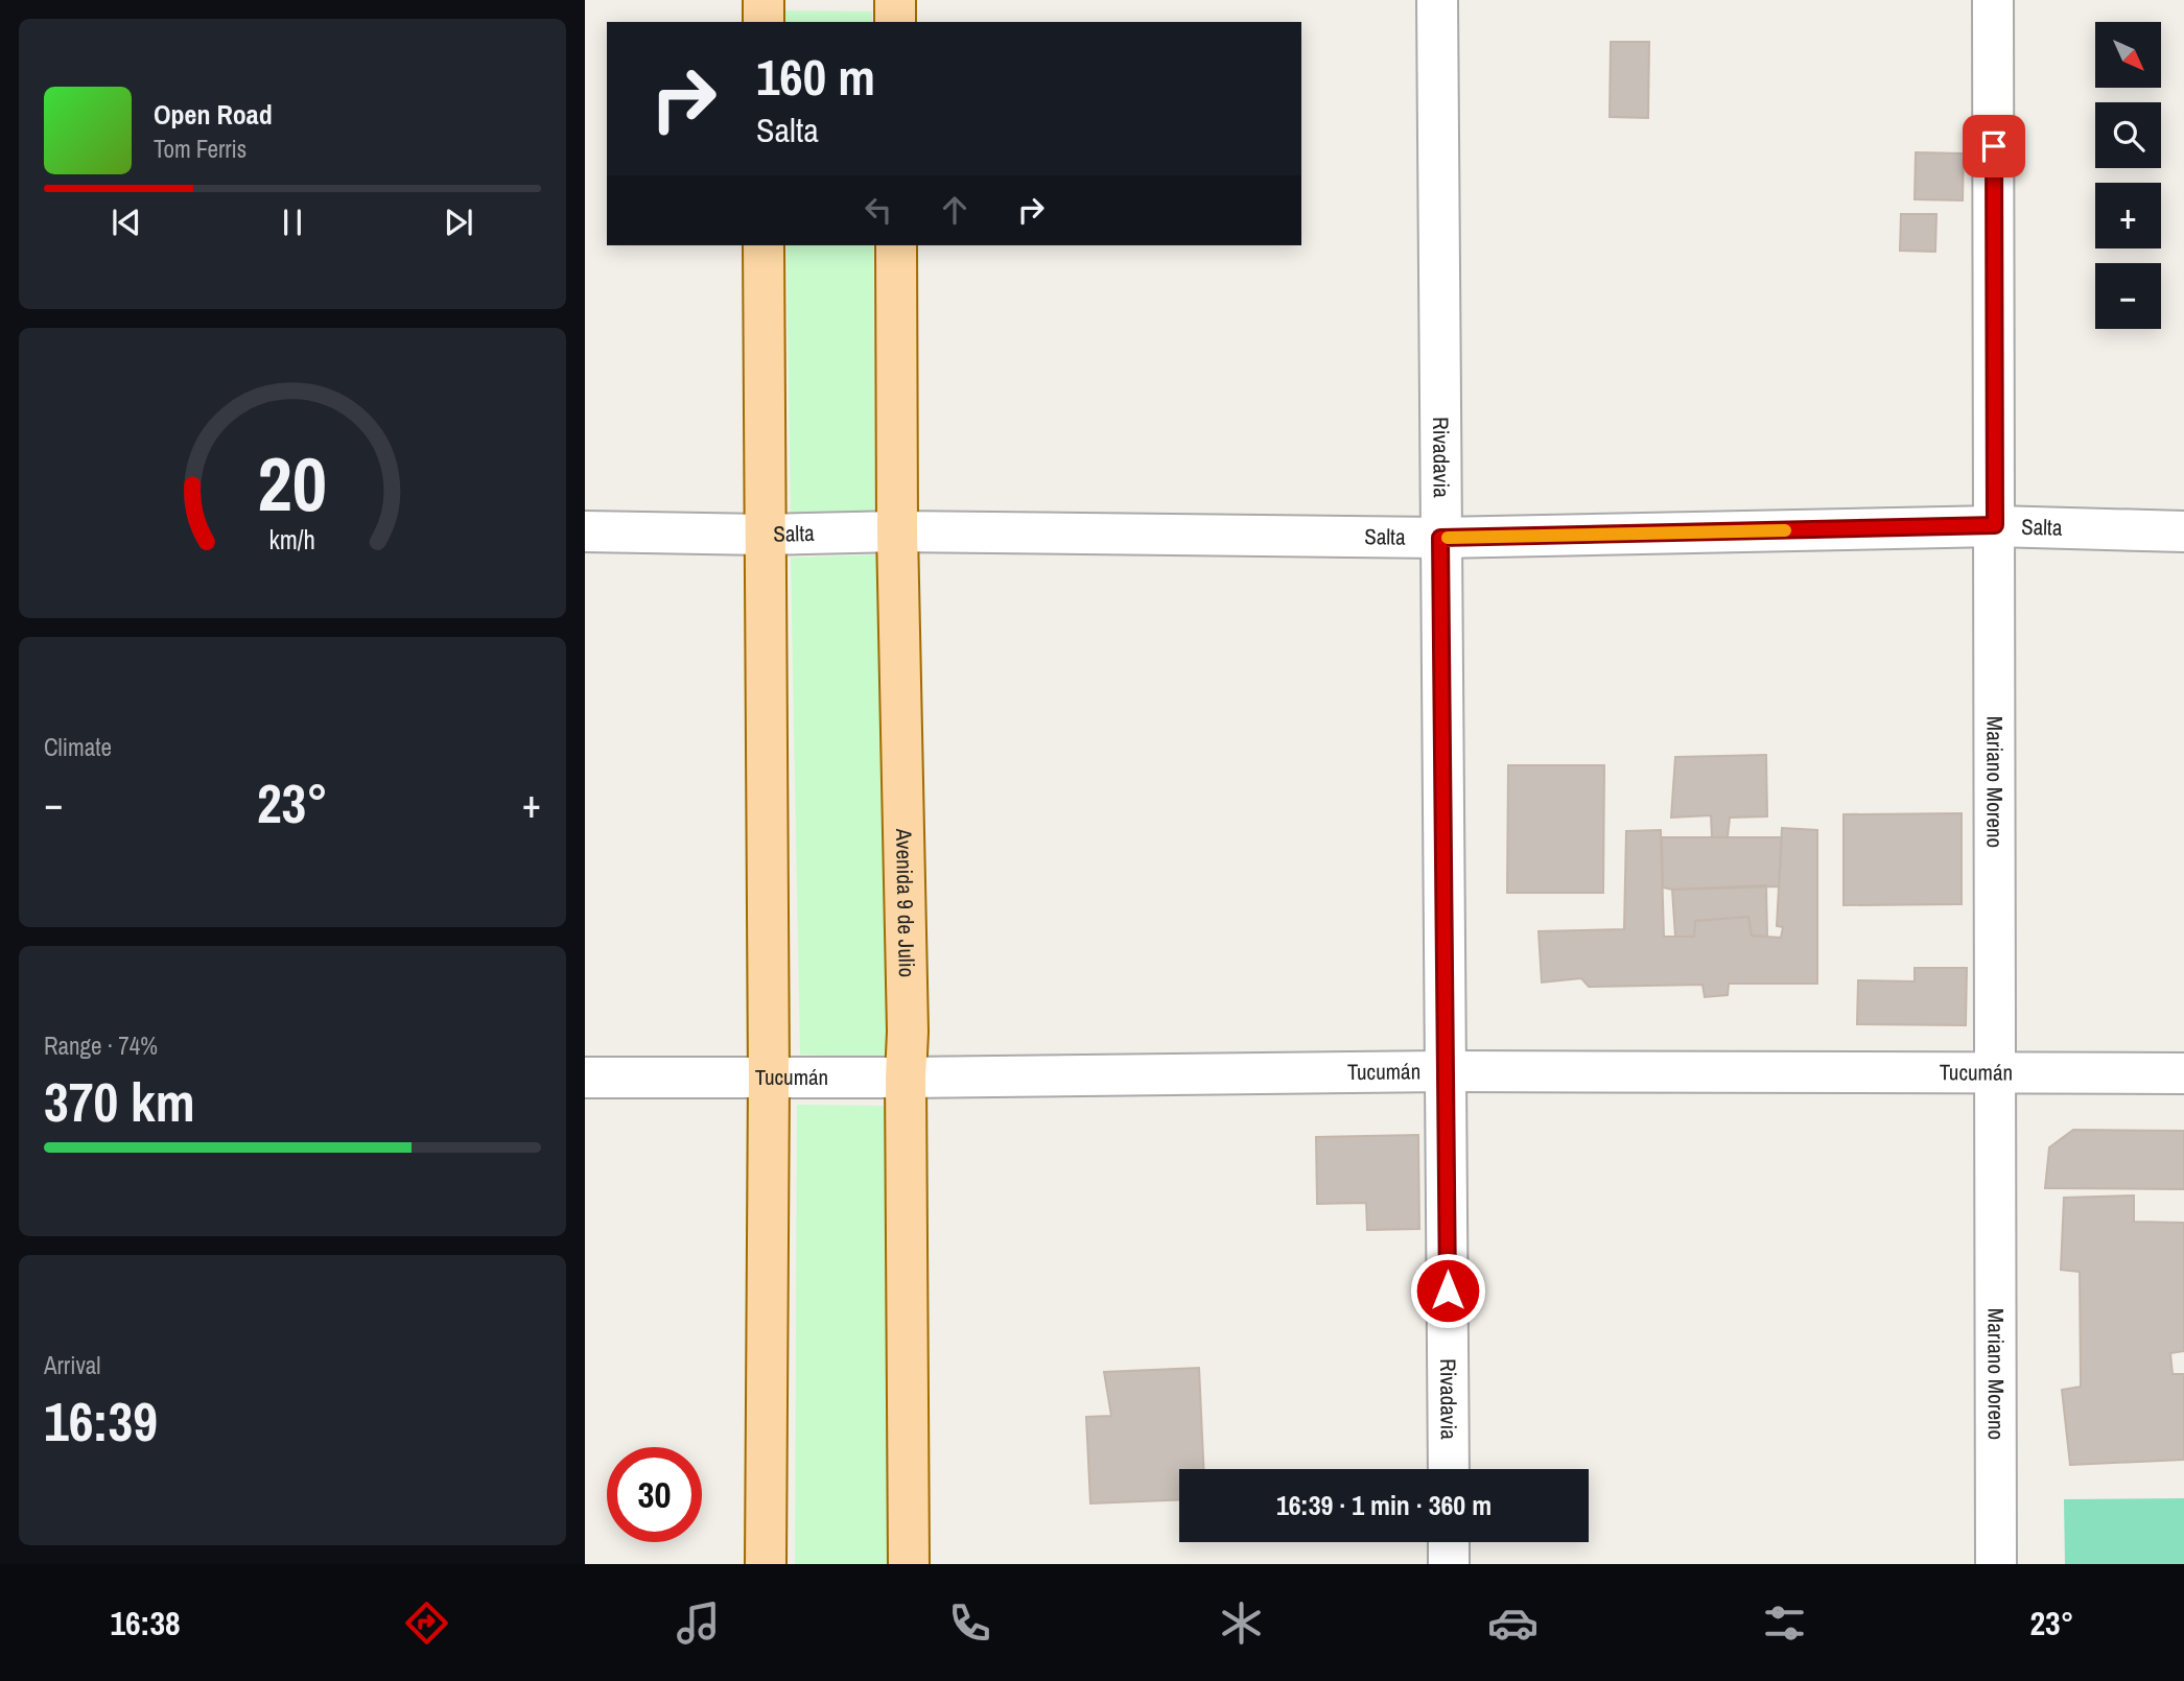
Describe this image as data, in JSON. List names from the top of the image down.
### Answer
{
  "streets": {
    "main road": ["Avenida 9 de Julio"],
    "street": [
      "Rivadavia",
      "Salta",
      "Mariano Moreno",
      "Tucumán"
    ]
  },
  "crossings": [
    ["Rivadavia", "Salta"],
    ["Rivadavia", "Tucumán"],
    ["Salta", "Mariano Moreno"],
    ["Salta", "Avenida 9 de Julio"],
    ["Mariano Moreno", "Tucumán"],
    ["Avenida 9 de Julio", "Tucumán"]
  ],
  "north": "bottom right",
  "page": {
    "map_buttons": ["+", "−"],
    "turn": ["160 m", "Salta"],
    "song": ["Open Road", "Tom Ferris"],
    "tile": [
      "Climate",
      ["Range · 74%", "370 km"],
      ["Arrival", "16:39"]
    ],
    "heat": ["−", "23°", "+"],
    "limit": "30",
    "trip": "16:39 · 1 min · 360 m",
    "tabs": ["16:38", "23°"],
    "gauge": ["20", "km/h"]
  }
}
